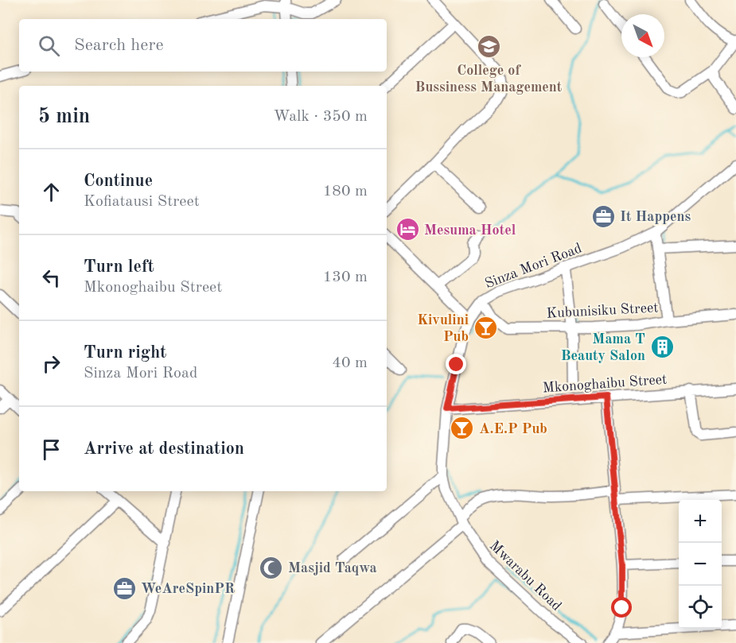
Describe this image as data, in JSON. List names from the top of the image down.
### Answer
{
  "streets": {
    "street": [
      "Sinza Mori Road",
      "Kubunisiku Street",
      "Mkonoghaibu Street",
      "Mwarabu Road"
    ]
  },
  "crossings": [
    ["Sinza Mori Road", "Kubunisiku Street"],
    ["Sinza Mori Road", "Mkonoghaibu Street"],
    ["Sinza Mori Road", "Mwarabu Road"]
  ],
  "places": {
    "school or university": ["College of Bussiness Management"],
    "office": ["It Happens", "WeAreSpinPR"],
    "hotel": ["Mesuma Hotel"],
    "bar": ["Kivulini Pub", "A.E.P Pub"],
    "building": ["Mama T Beauty Salon"],
    "mosque": ["Masjid Taqwa"]
  },
  "north": "bottom right",
  "page": {
    "search": "Search here",
    "heading": ["5 min", "Walk · 350 m"],
    "list": [
      ["Continue", "Kofiatausi Street", "180 m"],
      ["Turn left", "Mkonoghaibu Street", "130 m"],
      ["Turn right", "Sinza Mori Road", "40 m"],
      "Arrive at destination"
    ],
    "map_buttons": ["+", "−"]
  }
}
